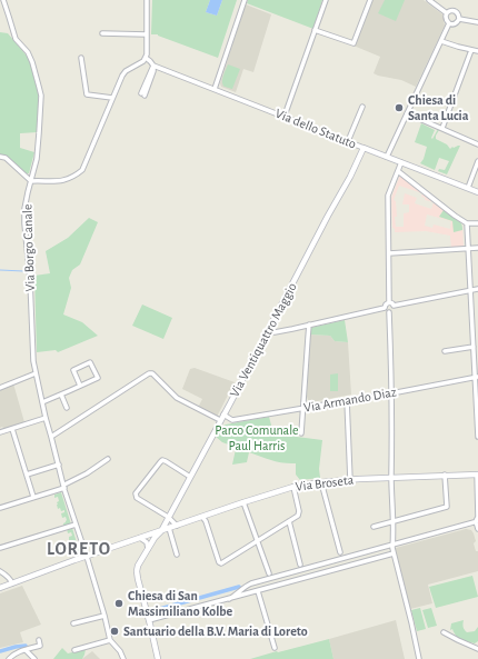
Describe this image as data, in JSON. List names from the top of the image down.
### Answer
{
  "streets": {
    "street": [
      "Via dello Statuto",
      "Via Borgo Canale",
      "Via Ventiquattro Maggio",
      "Via Armando Diaz",
      "Via Broseta"
    ]
  },
  "crossings": [
    ["Via dello Statuto", "Via Ventiquattro Maggio"],
    ["Via Borgo Canale", "Via Armando Diaz"],
    ["Via Borgo Canale", "Via Broseta"],
    ["Via Ventiquattro Maggio", "Via Armando Diaz"],
    ["Via Ventiquattro Maggio", "Via Broseta"]
  ],
  "districts": ["LORETO"],
  "parks": ["Parco Comunale Paul Harris"],
  "places": ["Chiesa di Santa Lucia", "Chiesa di San Massimiliano Kolbe", "Santuario della B.V. Maria di Loreto"]
}
